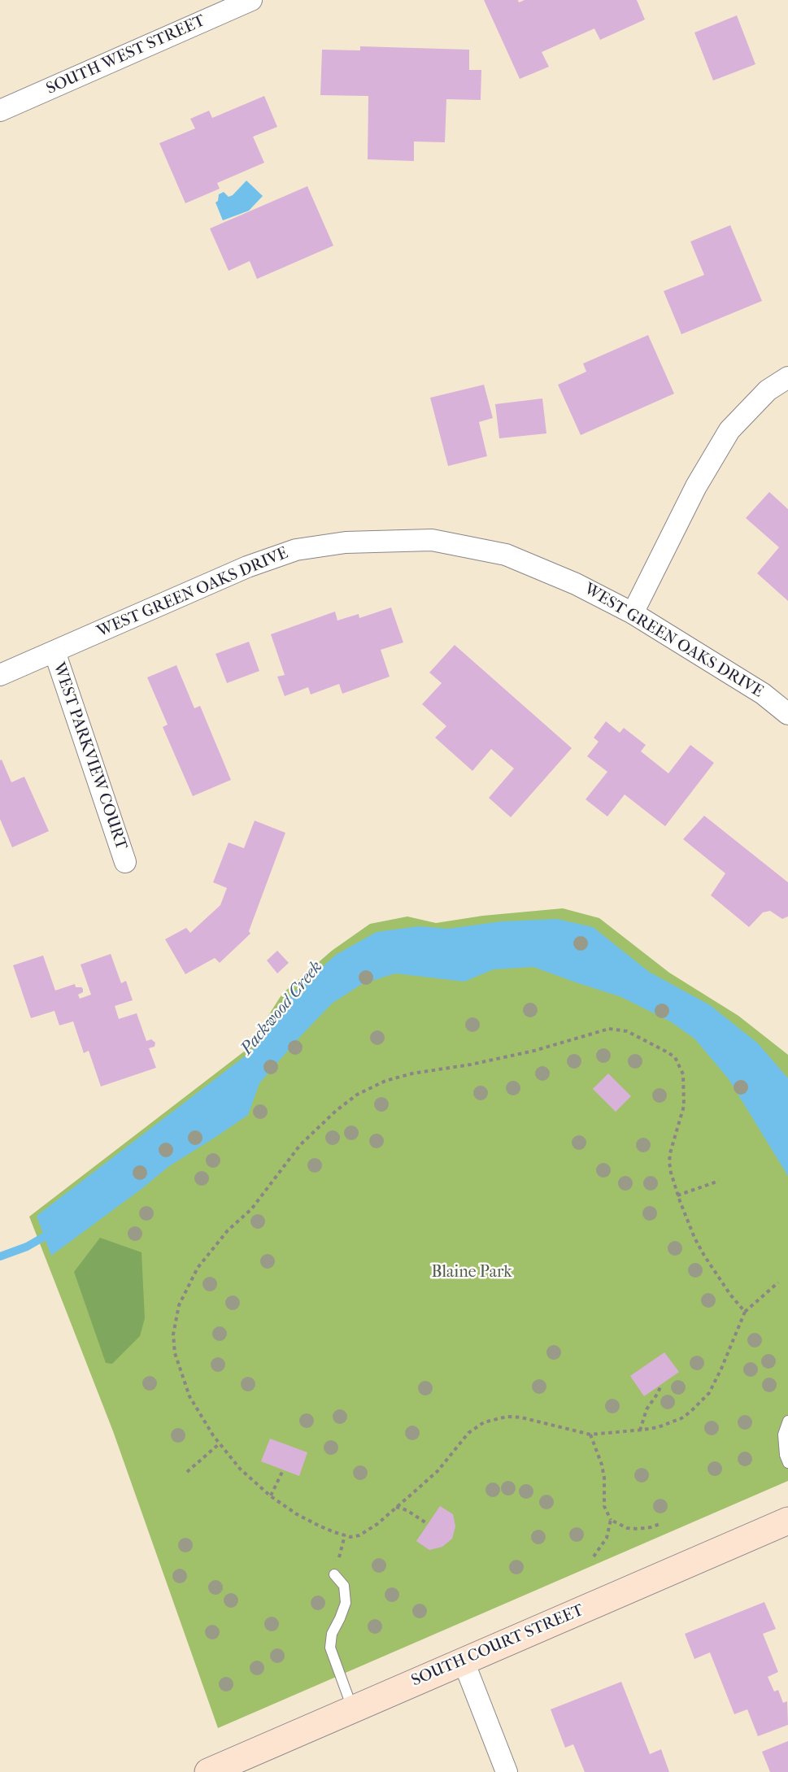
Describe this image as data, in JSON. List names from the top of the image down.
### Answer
{
  "streets": {
    "street": [
      "SOUTH WEST STREET",
      "WEST GREEN OAKS DRIVE",
      "WEST PARKVIEW COURT",
      "SOUTH COURT STREET"
    ]
  },
  "crossings": [
    ["WEST GREEN OAKS DRIVE", "WEST PARKVIEW COURT"]
  ],
  "water": ["Packwood Creek"],
  "parks": ["Blaine Park"]
}
